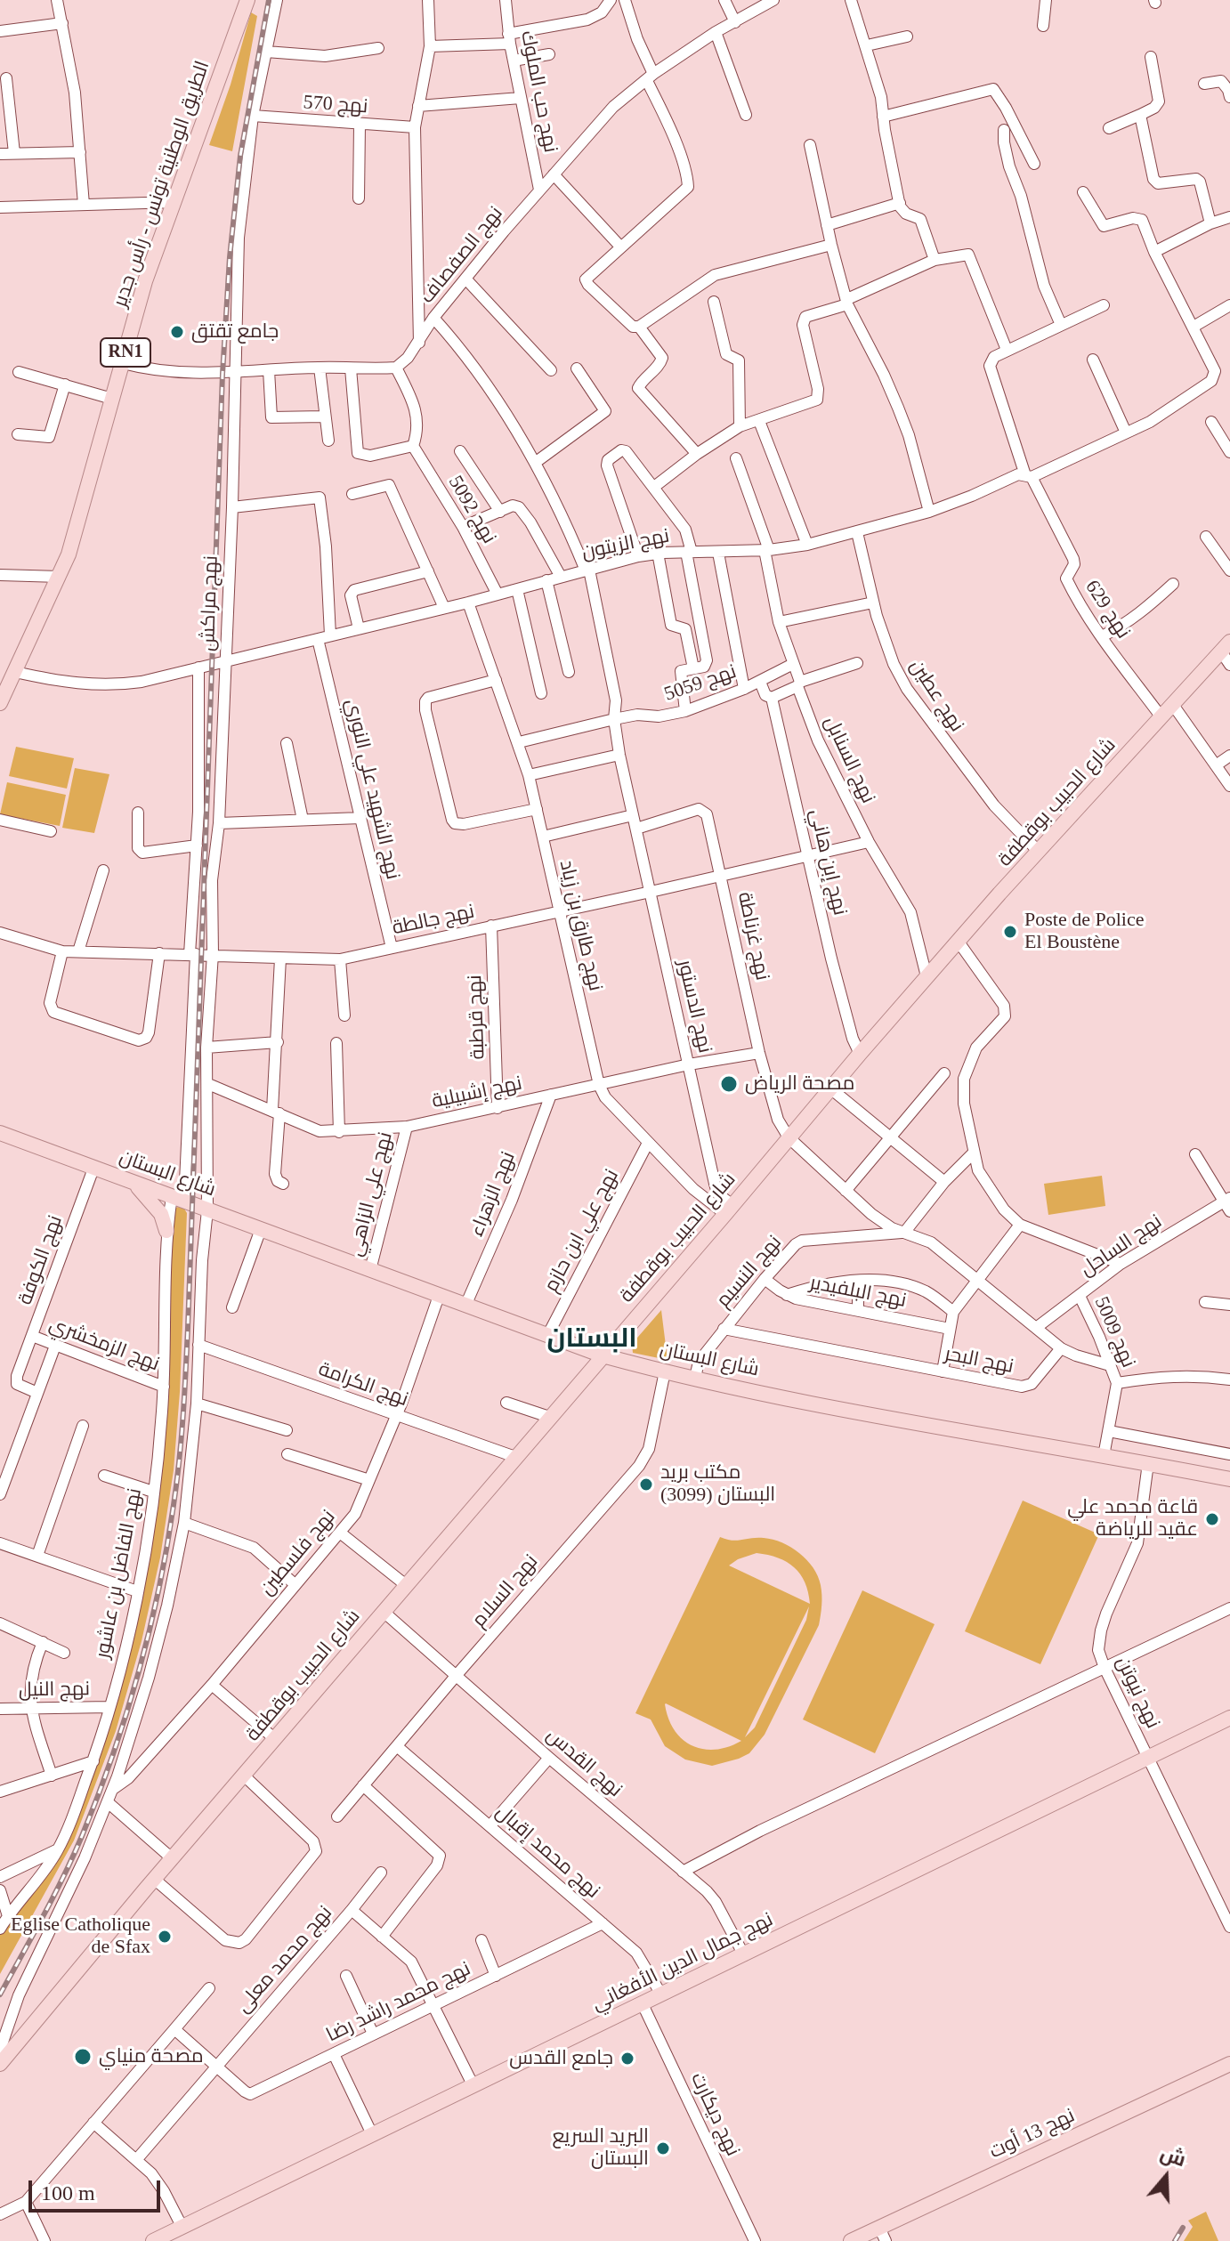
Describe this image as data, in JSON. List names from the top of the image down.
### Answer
{
  "streets": {
    "main road": [
      "الطريق الوطنية تونس - رأس جدير",
      "RN1",
      "شارع الحبيب بوقطفة",
      "شارع البستان",
      "نهج جمال الدين الأفغاني",
      "نهج 13 أوت"
    ],
    "street": [
      "نهج حب الملوك",
      "نهج 570",
      "نهج الصفصاف",
      "نهج 5092",
      "نهج الزيتون",
      "نهج مراكش",
      "نهج 629",
      "نهج 5059",
      "نهج عطين",
      "نهج السنابل",
      "نهج الشهيد علي النوري",
      "نهج إبن هاني",
      "نهج جالطة",
      "نهج طارق بن زياد",
      "نهج غرناطة",
      "نهج الدستور",
      "نهج قرطبة",
      "نهج إشبيلية",
      "نهج علي الزاهي",
      "نهج الزهراء",
      "نهج علي ابن حازم",
      "نهج الساحل",
      "نهج الكوفة",
      "نهج النسيم",
      "نهج البلفيدير",
      "نهج 5009",
      "نهج الزمخشري",
      "نهج البحر",
      "نهج الكرامة",
      "نهج فلسطين",
      "نهج الفاضل بن عاشور",
      "نهج السلام",
      "نهج النيل",
      "نهج نيوتن",
      "نهج القدس",
      "نهج محمد إقبال",
      "نهج محمد معلى",
      "نهج محمد راشد رضا",
      "نهج ديكارت"
    ]
  },
  "crossings": [
    ["نهج حب الملوك", "نهج الصفصاف"],
    ["نهج 570", "نهج مراكش"],
    ["الطريق الوطنية تونس - رأس جدير", "نهج الزيتون"],
    ["نهج الصفصاف", "نهج الدستور"],
    ["نهج 5092", "نهج الزيتون"],
    ["نهج الزيتون", "نهج مراكش"],
    ["نهج الزيتون", "نهج 629"],
    ["نهج الزيتون", "نهج عطين"],
    ["نهج الزيتون", "نهج السنابل"],
    ["نهج الزيتون", "نهج الشهيد علي النوري"],
    ["نهج الزيتون", "نهج طارق بن زياد"],
    ["نهج الزيتون", "نهج الدستور"],
    ["نهج الزيتون", "نهج الفاضل بن عاشور"],
    ["نهج مراكش", "نهج جالطة"],
    ["نهج مراكش", "نهج إشبيلية"],
    ["نهج مراكش", "شارع البستان"],
    ["نهج مراكش", "نهج الكرامة"],
    ["نهج مراكش", "نهج فلسطين"],
    ["نهج 629", "شارع الحبيب بوقطفة"],
    ["نهج 5059", "نهج السنابل"],
    ["نهج 5059", "نهج إبن هاني"],
    ["نهج 5059", "نهج طارق بن زياد"],
    ["نهج 5059", "نهج الدستور"],
    ["نهج عطين", "شارع الحبيب بوقطفة"],
    ["نهج السنابل", "شارع الحبيب بوقطفة"],
    ["نهج السنابل", "نهج جالطة"],
    ["نهج الشهيد علي النوري", "نهج جالطة"],
    ["شارع الحبيب بوقطفة", "نهج إبن هاني"],
    ["شارع الحبيب بوقطفة", "نهج طارق بن زياد"],
    ["شارع الحبيب بوقطفة", "نهج غرناطة"],
    ["شارع الحبيب بوقطفة", "نهج الدستور"],
    ["شارع الحبيب بوقطفة", "شارع البستان"],
    ["شارع الحبيب بوقطفة", "نهج الكرامة"],
    ["شارع الحبيب بوقطفة", "نهج القدس"],
    ["نهج إبن هاني", "نهج جالطة"],
    ["نهج جالطة", "نهج طارق بن زياد"],
    ["نهج جالطة", "نهج غرناطة"],
    ["نهج جالطة", "نهج الدستور"],
    ["نهج جالطة", "نهج قرطبة"],
    ["نهج جالطة", "نهج الفاضل بن عاشور"],
    ["نهج طارق بن زياد", "نهج الدستور"],
    ["نهج طارق بن زياد", "نهج إشبيلية"],
    ["نهج طارق بن زياد", "نهج علي ابن حازم"],
    ["نهج غرناطة", "نهج الدستور"],
    ["نهج غرناطة", "نهج إشبيلية"],
    ["نهج الدستور", "نهج إشبيلية"],
    ["نهج قرطبة", "نهج إشبيلية"],
    ["نهج إشبيلية", "نهج علي الزاهي"],
    ["نهج إشبيلية", "نهج الزهراء"],
    ["شارع البستان", "نهج علي الزاهي"],
    ["شارع البستان", "نهج الزهراء"],
    ["شارع البستان", "نهج علي ابن حازم"],
    ["شارع البستان", "نهج الكوفة"],
    ["شارع البستان", "نهج النسيم"],
    ["شارع البستان", "نهج فلسطين"],
    ["شارع البستان", "نهج الفاضل بن عاشور"],
    ["شارع البستان", "نهج السلام"],
    ["شارع البستان", "نهج نيوتن"],
    ["نهج الساحل", "نهج 5009"],
    ["نهج الكوفة", "نهج الزمخشري"],
    ["نهج النسيم", "نهج البلفيدير"],
    ["نهج النسيم", "نهج البحر"],
    ["نهج الزمخشري", "نهج الفاضل بن عاشور"],
    ["نهج الكرامة", "نهج فلسطين"],
    ["نهج الفاضل بن عاشور", "نهج النيل"],
    ["نهج السلام", "نهج القدس"],
    ["نهج السلام", "نهج محمد إقبال"],
    ["نهج نيوتن", "نهج جمال الدين الأفغاني"],
    ["نهج القدس", "نهج جمال الدين الأفغاني"],
    ["نهج محمد إقبال", "نهج جمال الدين الأفغاني"],
    ["نهج محمد إقبال", "نهج محمد راشد رضا"],
    ["نهج محمد معلى", "نهج جمال الدين الأفغاني"],
    ["نهج محمد معلى", "نهج محمد راشد رضا"],
    ["نهج جمال الدين الأفغاني", "نهج ديكارت"]
  ],
  "districts": ["البستان"],
  "places": [
    "جامع تقتق",
    "Poste de Police El Boustène",
    "مصحة الرياض",
    "مكتب بريد البستان (3099)",
    "قاعة محمد علي عقيد للرياضة",
    "Eglise Catholique de Sfax",
    "مصحة منياي",
    "جامع القدس",
    "البريد السريع البستان"
  ],
  "scale_bar": "100 m",
  "north": "top"
}
